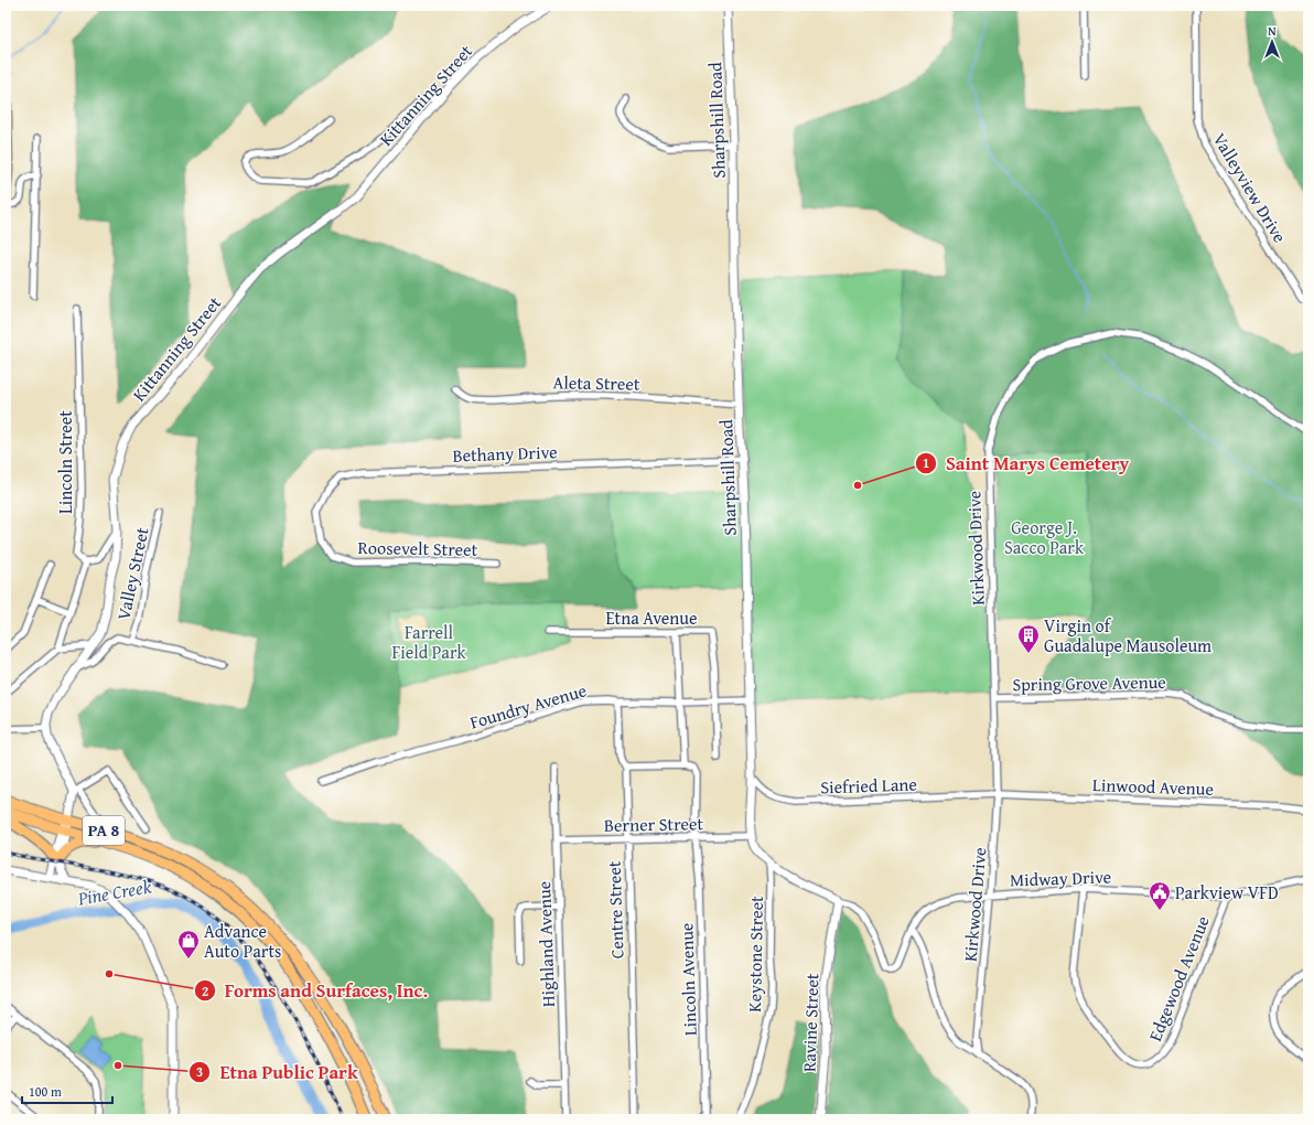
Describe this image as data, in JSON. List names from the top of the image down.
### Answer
{
  "streets": {
    "highway": ["PA 8"],
    "street": [
      "Kittanning Street",
      "Sharpshill Road",
      "Valleyview Drive",
      "Aleta Street",
      "Bethany Drive",
      "Lincoln Street",
      "Roosevelt Street",
      "Kirkwood Drive",
      "Valley Street",
      "Etna Avenue",
      "Spring Grove Avenue",
      "Foundry Avenue",
      "Siefried Lane",
      "Linwood Avenue",
      "Berner Street",
      "Midway Drive",
      "Centre Street",
      "Highland Avenue",
      "Keystone Street",
      "Edgewood Avenue",
      "Lincoln Avenue",
      "Ravine Street"
    ]
  },
  "crossings": [
    ["Sharpshill Road", "Aleta Street"],
    ["Sharpshill Road", "Bethany Drive"],
    ["Sharpshill Road", "Foundry Avenue"],
    ["Sharpshill Road", "Siefried Lane"],
    ["Sharpshill Road", "Berner Street"],
    ["Bethany Drive", "Roosevelt Street"],
    ["Kirkwood Drive", "Spring Grove Avenue"],
    ["Kirkwood Drive", "Siefried Lane"],
    ["Kirkwood Drive", "Linwood Avenue"],
    ["Kirkwood Drive", "Midway Drive"],
    ["Etna Avenue", "Foundry Avenue"],
    ["Foundry Avenue", "Centre Street"],
    ["Siefried Lane", "Linwood Avenue"],
    ["Berner Street", "Centre Street"],
    ["Berner Street", "Highland Avenue"],
    ["Berner Street", "Lincoln Avenue"],
    ["Midway Drive", "Edgewood Avenue"],
    ["Midway Drive", "Ravine Street"]
  ],
  "water": ["Pine Creek"],
  "parks": ["George J. Sacco Park", "Farrell Field Park"],
  "places": {
    "other": ["Saint Marys Cemetery", "Forms and Surfaces, Inc.", "Etna Public Park"],
    "building": ["Virgin of Guadalupe Mausoleum"],
    "public building": ["Parkview VFD"],
    "shop": ["Advance Auto Parts"]
  },
  "scale_bar": "100 m",
  "north": "top"
}
